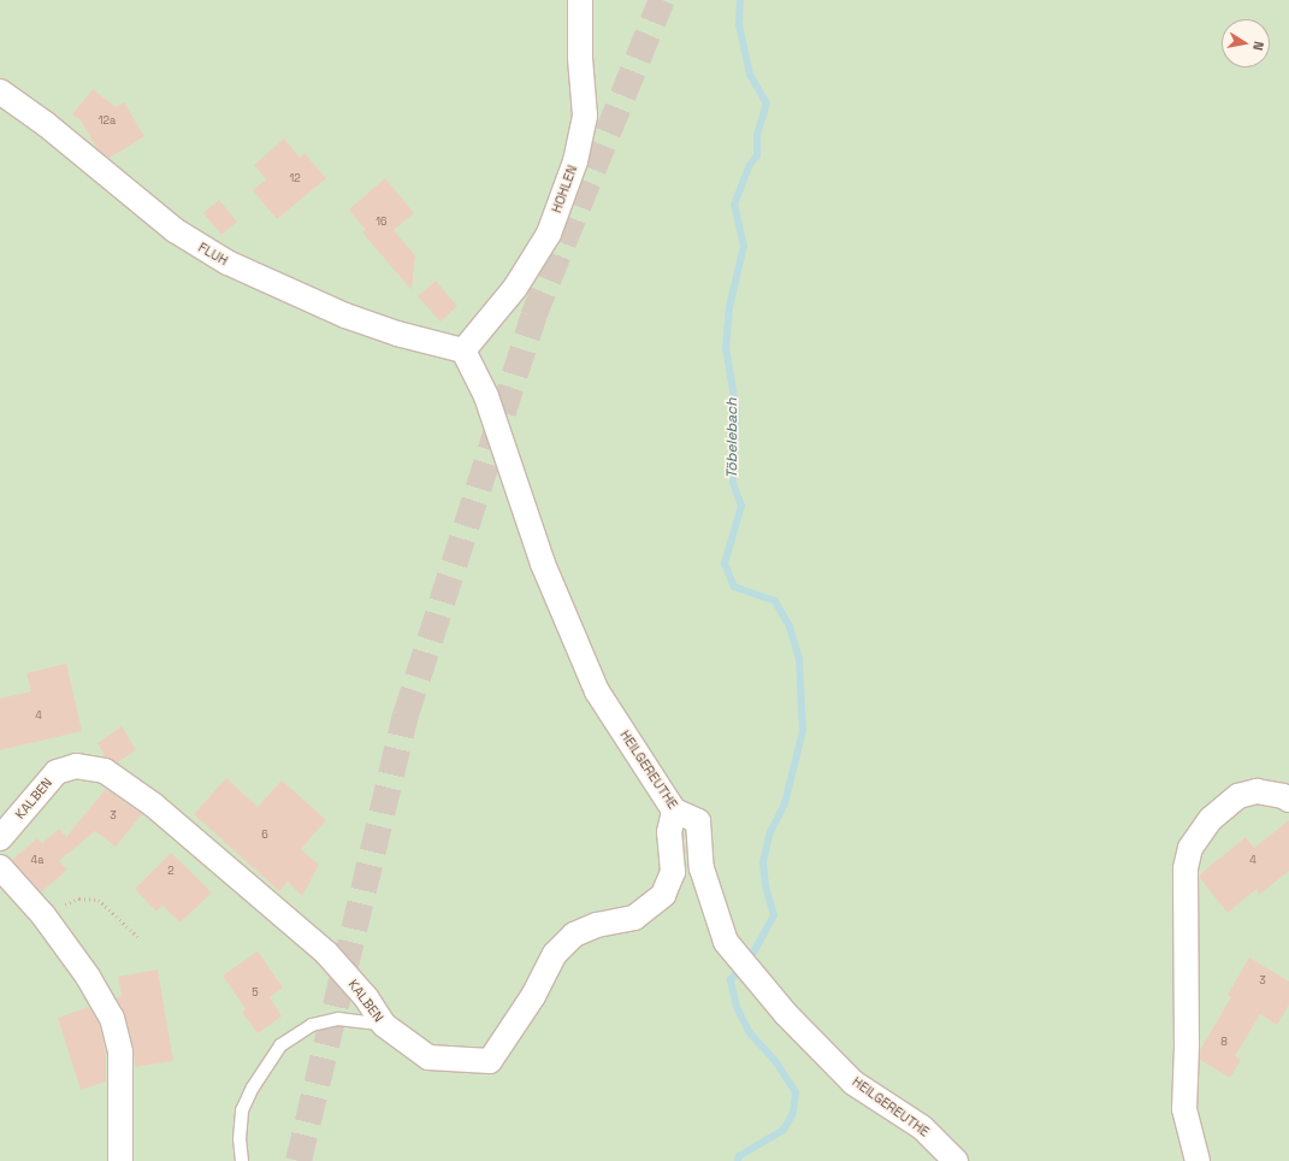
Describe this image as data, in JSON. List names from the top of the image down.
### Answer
{
  "streets": {
    "street": [
      "HOHLEN",
      "FLUH",
      "HEILGEREUTHE",
      "KALBEN"
    ]
  },
  "crossings": [
    ["HOHLEN", "FLUH"],
    ["HOHLEN", "HEILGEREUTHE"],
    ["FLUH", "HEILGEREUTHE"],
    ["HEILGEREUTHE", "KALBEN"]
  ],
  "water": ["Töbelebach"],
  "house_numbers": [
    "12a",
    "12",
    "16",
    "4",
    "3",
    "6",
    "4a",
    "4",
    "2",
    "3",
    "5",
    "8"
  ],
  "north": "right"
}
